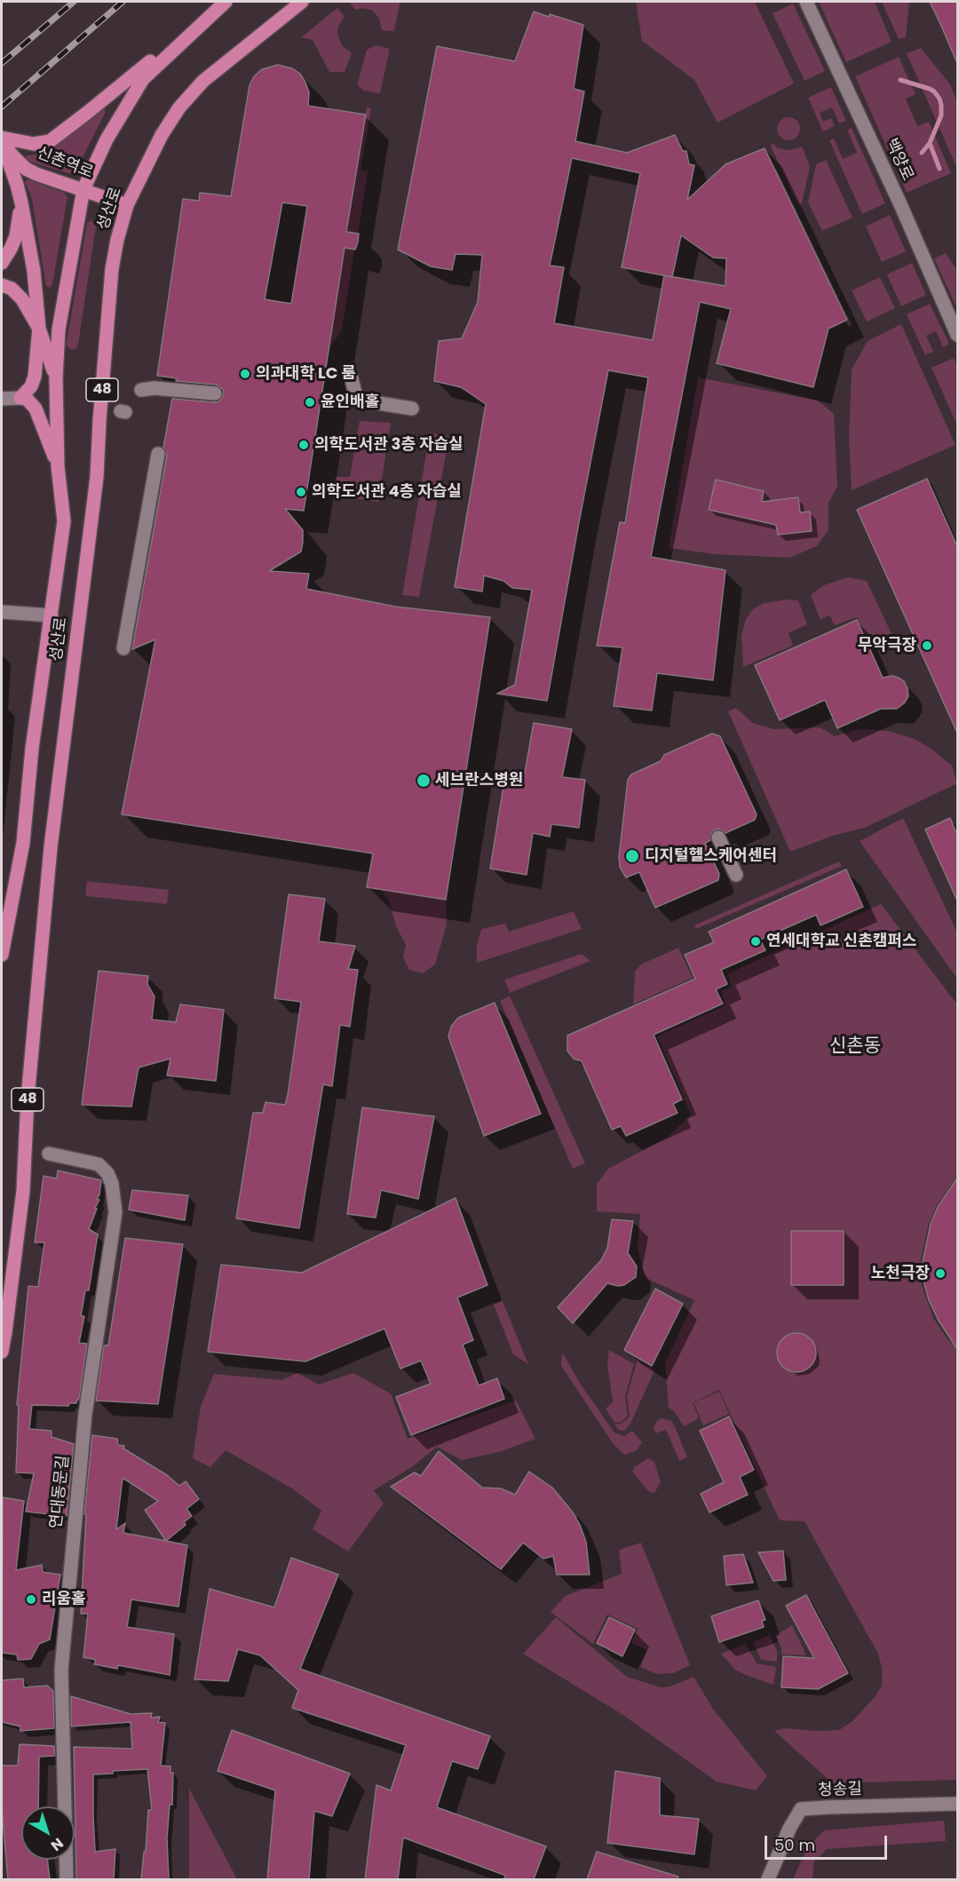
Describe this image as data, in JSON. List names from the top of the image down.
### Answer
{
  "streets": {
    "main road": ["신촌역로", "성산로", "48"],
    "street": ["백양로", "연대동문길", "청송길"]
  },
  "crossings": [
    ["신촌역로", "성산로"]
  ],
  "districts": ["신촌동"],
  "places": [
    "의과대학 LC 룸",
    "윤인배홀",
    "의학도서관 3층 자습실",
    "의학도서관 4층 자습실",
    "무악극장",
    "세브란스병원",
    "디지털헬스케어센터",
    "연세대학교 신촌캠퍼스",
    "노천극장",
    "리움홀"
  ],
  "scale_bar": "50 m",
  "north": "bottom right"
}
